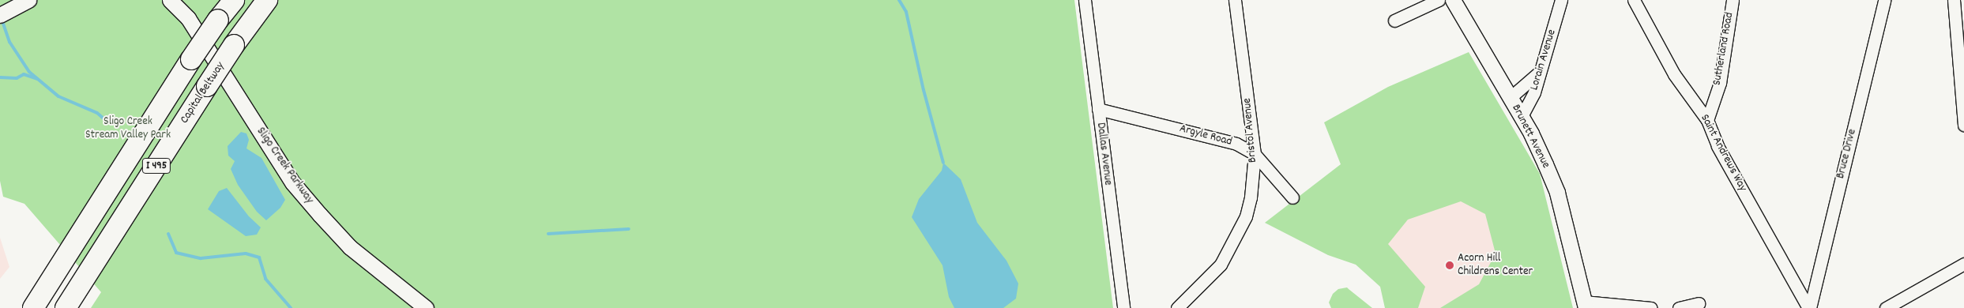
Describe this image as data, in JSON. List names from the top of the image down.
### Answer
{
  "streets": {
    "highway": ["Capital Beltway", "I 495"],
    "street": [
      "Sutherland Road",
      "Lorain Avenue",
      "Bristol Avenue",
      "Argyle Road",
      "Brunett Avenue",
      "Saint Andrews Way",
      "Dallas Avenue",
      "Bruce Drive",
      "Sligo Creek Parkway"
    ]
  },
  "crossings": [
    ["Sutherland Road", "Saint Andrews Way"],
    ["Lorain Avenue", "Brunett Avenue"],
    ["Bristol Avenue", "Argyle Road"],
    ["Argyle Road", "Dallas Avenue"],
    ["Saint Andrews Way", "Bruce Drive"]
  ],
  "parks": ["Sligo Creek Stream Valley Park"],
  "places": ["Acorn Hill Childrens Center"]
}
